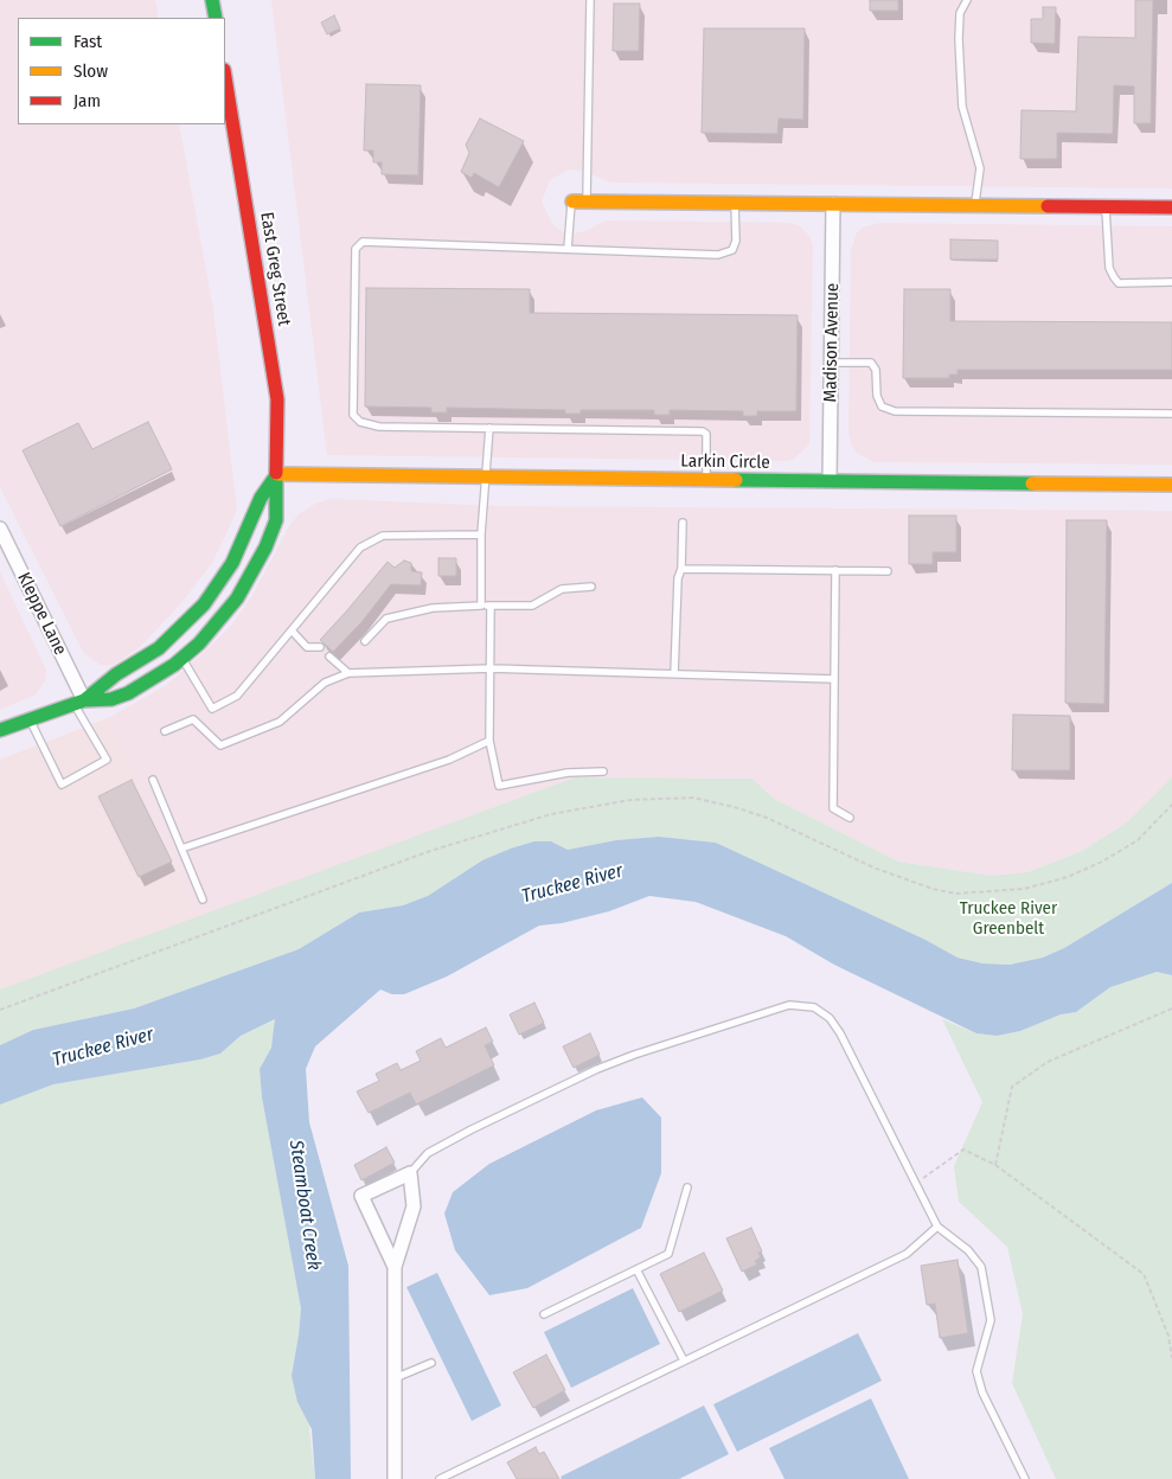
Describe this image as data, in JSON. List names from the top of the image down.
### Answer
{
  "streets": {
    "street": [
      "East Greg Street",
      "Madison Avenue",
      "Larkin Circle",
      "Kleppe Lane"
    ]
  },
  "crossings": [
    ["East Greg Street", "Larkin Circle"],
    ["East Greg Street", "Kleppe Lane"],
    ["Madison Avenue", "Larkin Circle"]
  ],
  "water": ["Truckee River", "Steamboat Creek"],
  "parks": ["Truckee River Greenbelt"],
  "legend": ["Fast", "Slow", "Jam"]
}
